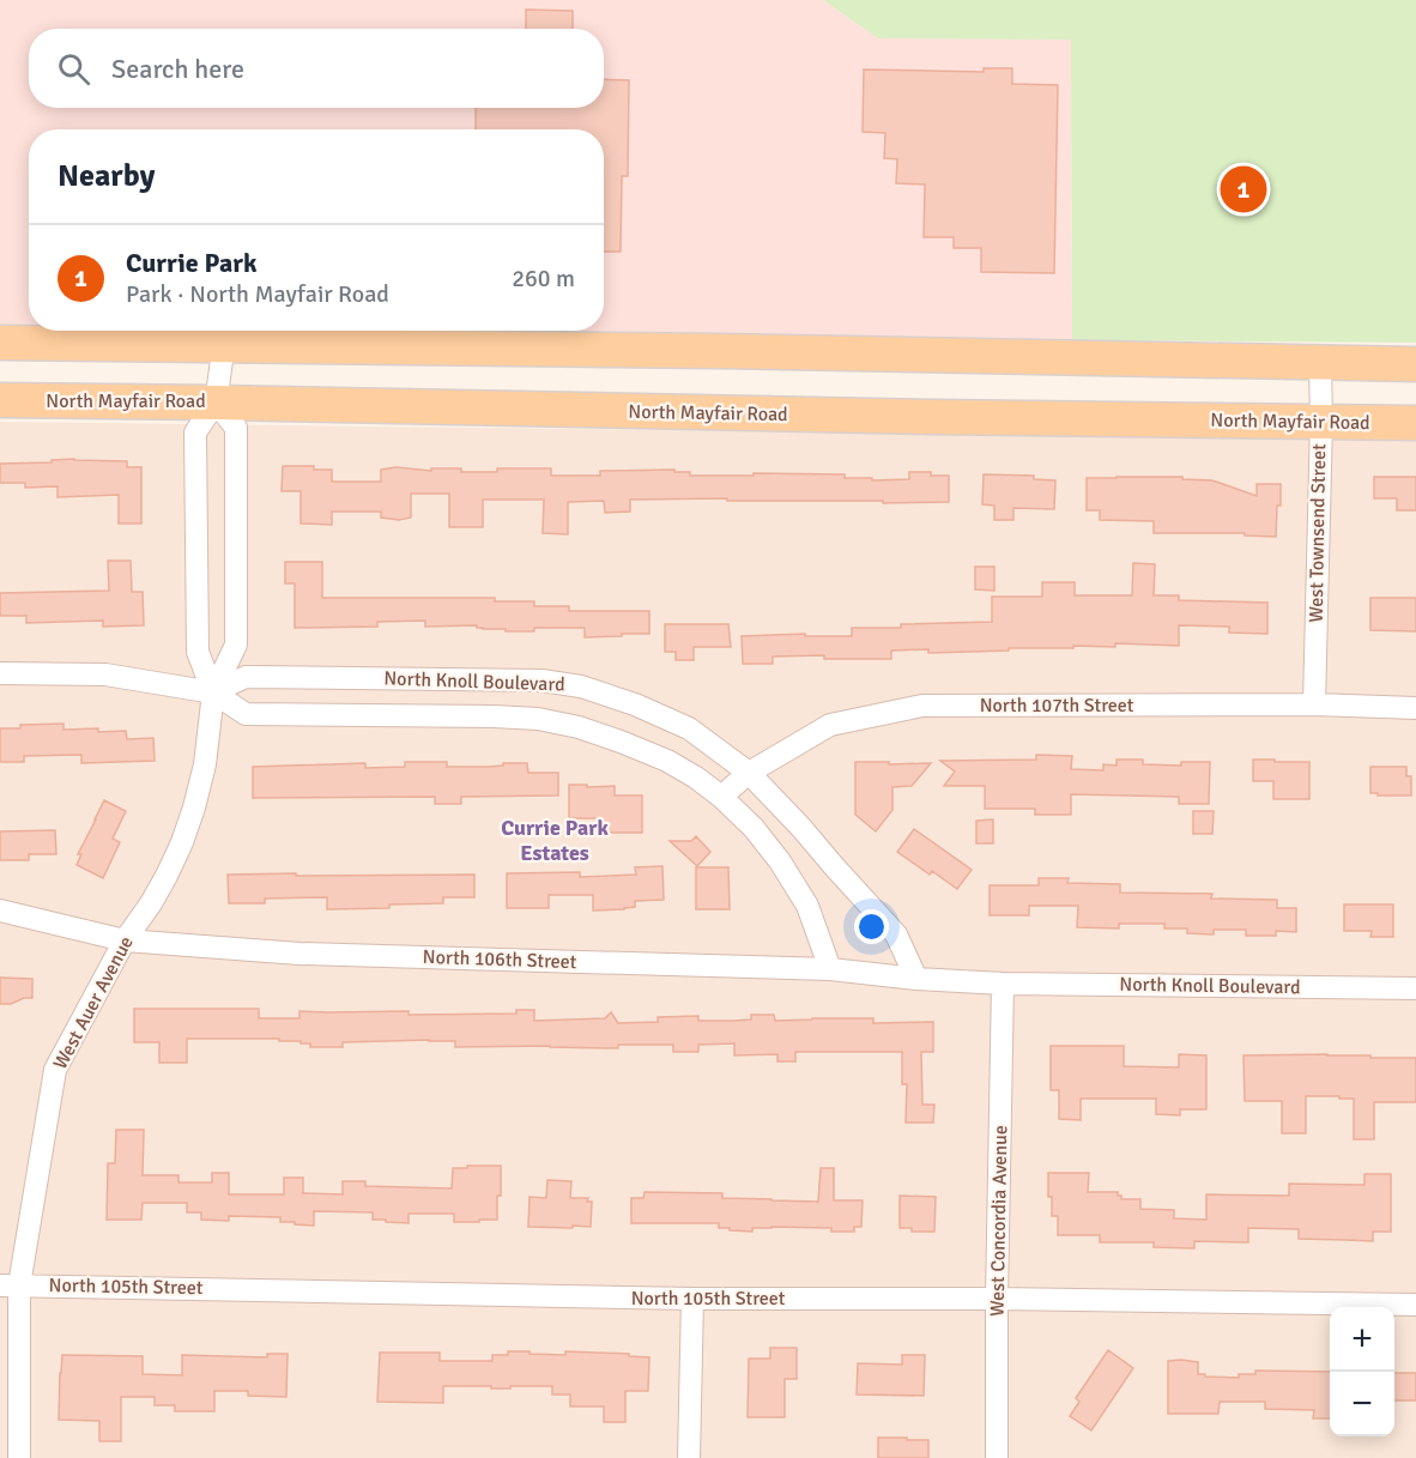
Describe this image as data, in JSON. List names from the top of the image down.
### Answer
{
  "streets": {
    "main road": ["North Mayfair Road"],
    "street": [
      "West Townsend Street",
      "North Knoll Boulevard",
      "North 107th Street",
      "North 106th Street",
      "West Auer Avenue",
      "West Concordia Avenue",
      "North 105th Street"
    ]
  },
  "crossings": [
    ["North Mayfair Road", "West Townsend Street"],
    ["North Mayfair Road", "West Auer Avenue"],
    ["West Townsend Street", "North 107th Street"],
    ["North Knoll Boulevard", "North 107th Street"],
    ["North Knoll Boulevard", "North 106th Street"],
    ["North Knoll Boulevard", "West Auer Avenue"],
    ["North Knoll Boulevard", "West Concordia Avenue"],
    ["North 106th Street", "West Auer Avenue"],
    ["North 106th Street", "West Concordia Avenue"],
    ["West Auer Avenue", "North 105th Street"],
    ["West Concordia Avenue", "North 105th Street"]
  ],
  "districts": ["Currie Park Estates"],
  "page": {
    "search": "Search here",
    "heading": "Nearby",
    "pins": "1",
    "list": [
      {
        "mark": "1",
        "name": "Currie Park",
        "note": "Park · North Mayfair Road",
        "value": "260 m"
      }
    ],
    "map_buttons": ["+", "−"]
  }
}
